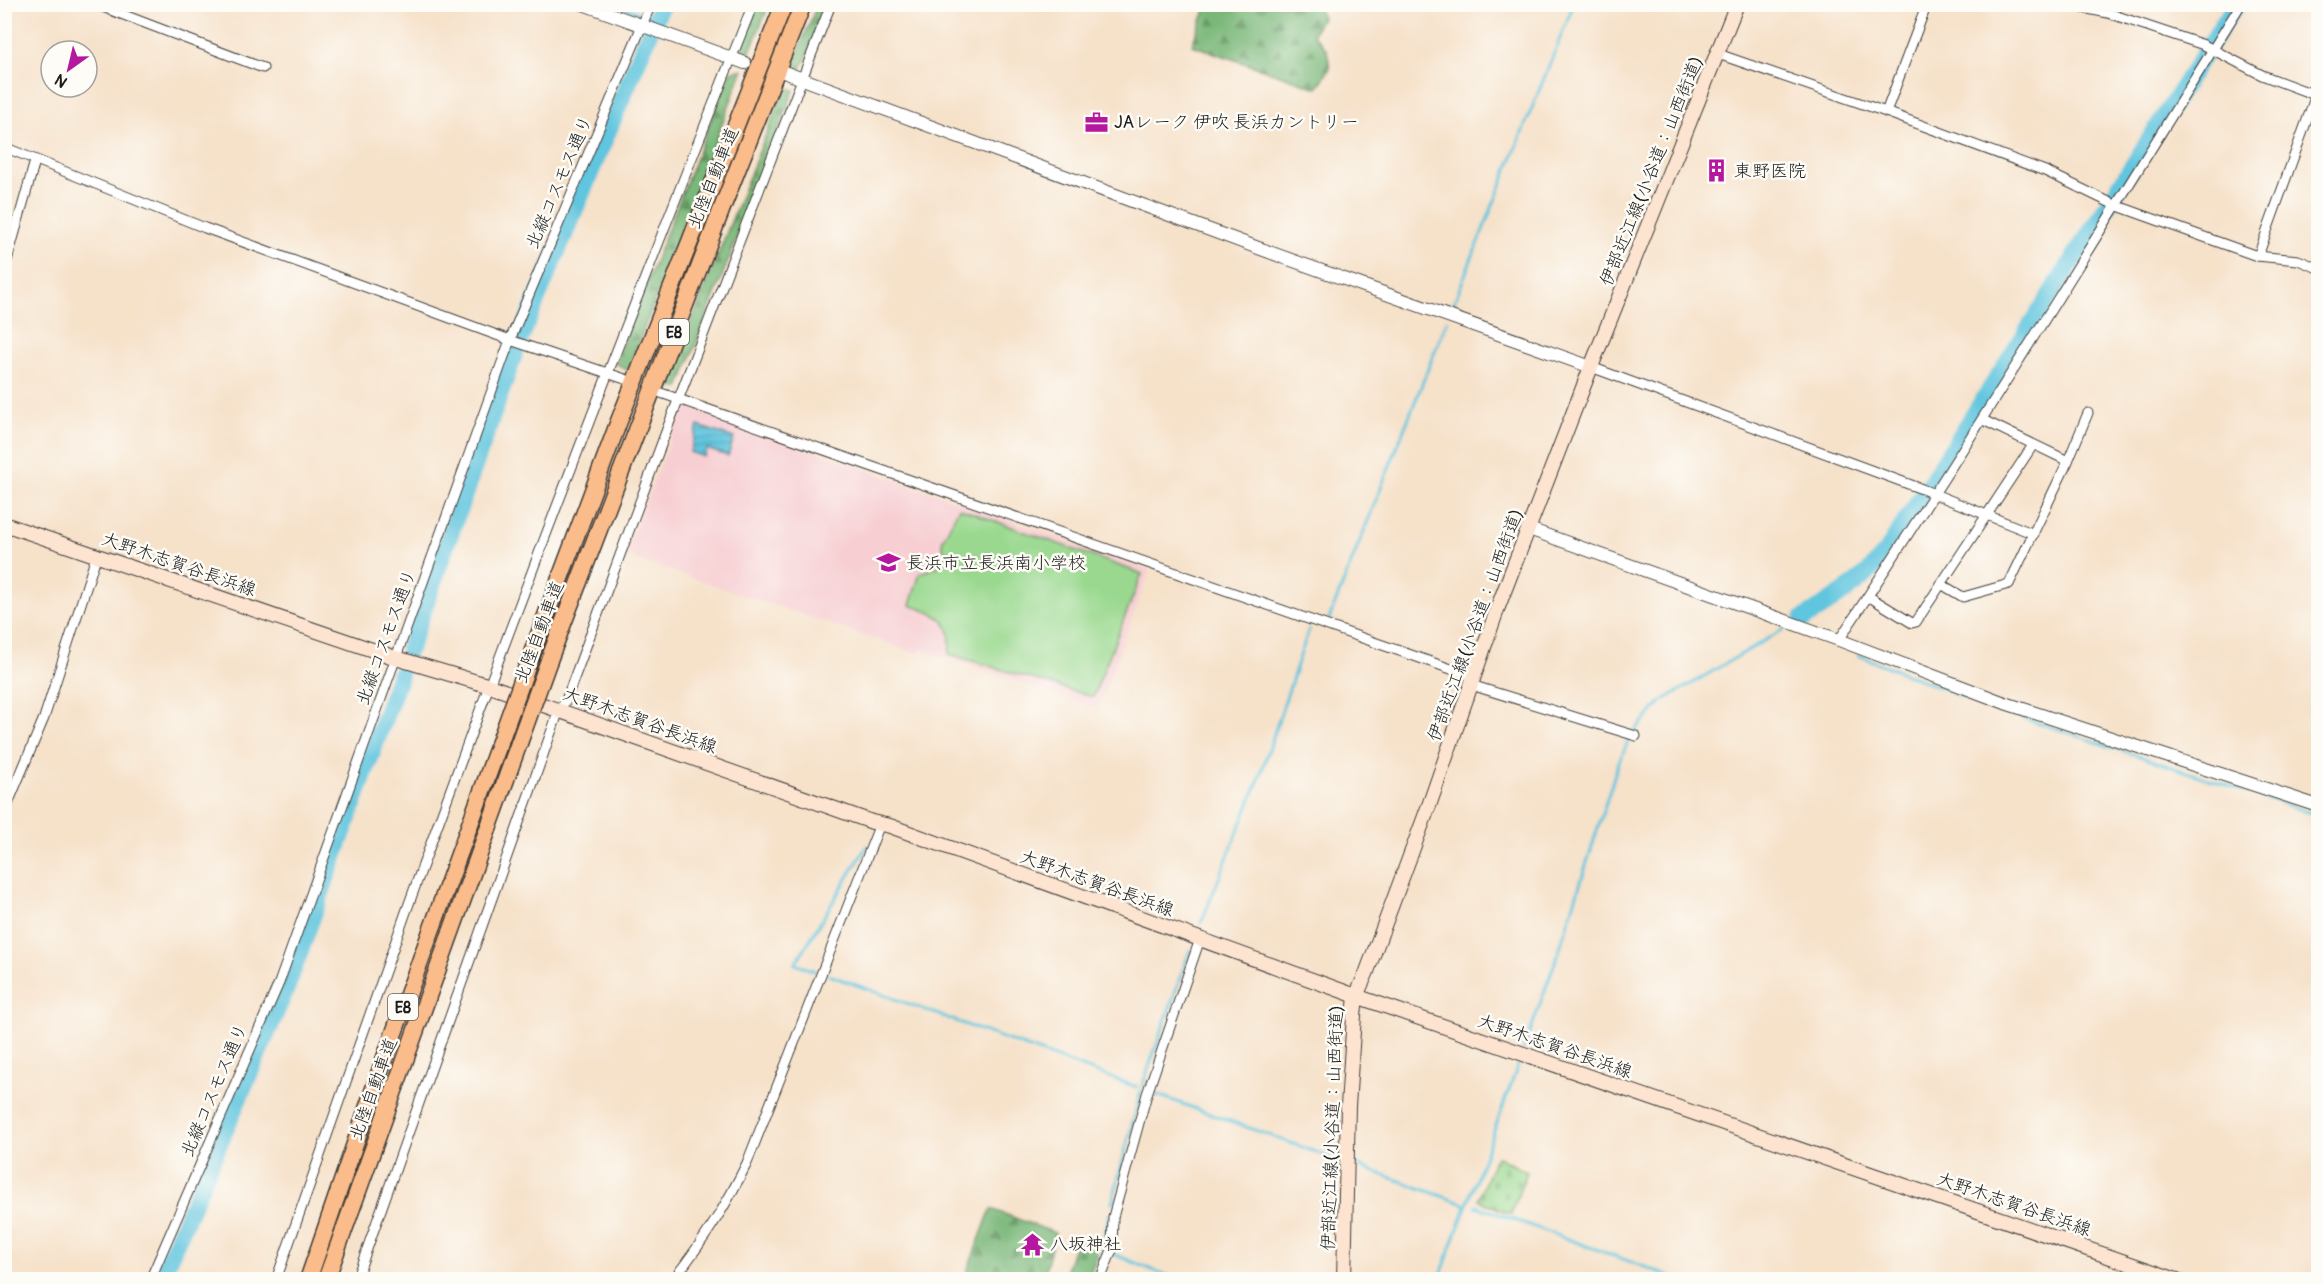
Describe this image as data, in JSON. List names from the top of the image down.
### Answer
{
  "streets": {
    "highway": ["北陸自動車道", "E8"],
    "main road": ["伊部近江線(小谷道：山西街道)", "大野木志賀谷長浜線"],
    "street": ["北縦コスモス通り"]
  },
  "crossings": [
    ["伊部近江線(小谷道：山西街道)", "大野木志賀谷長浜線"],
    ["北縦コスモス通り", "大野木志賀谷長浜線"]
  ],
  "places": {
    "office": ["JAレーク 伊吹 長浜カントリー"],
    "building": ["東野医院"],
    "school or university": ["長浜市立長浜南小学校"],
    "temple": ["八坂神社"]
  },
  "north": "bottom left"
}
